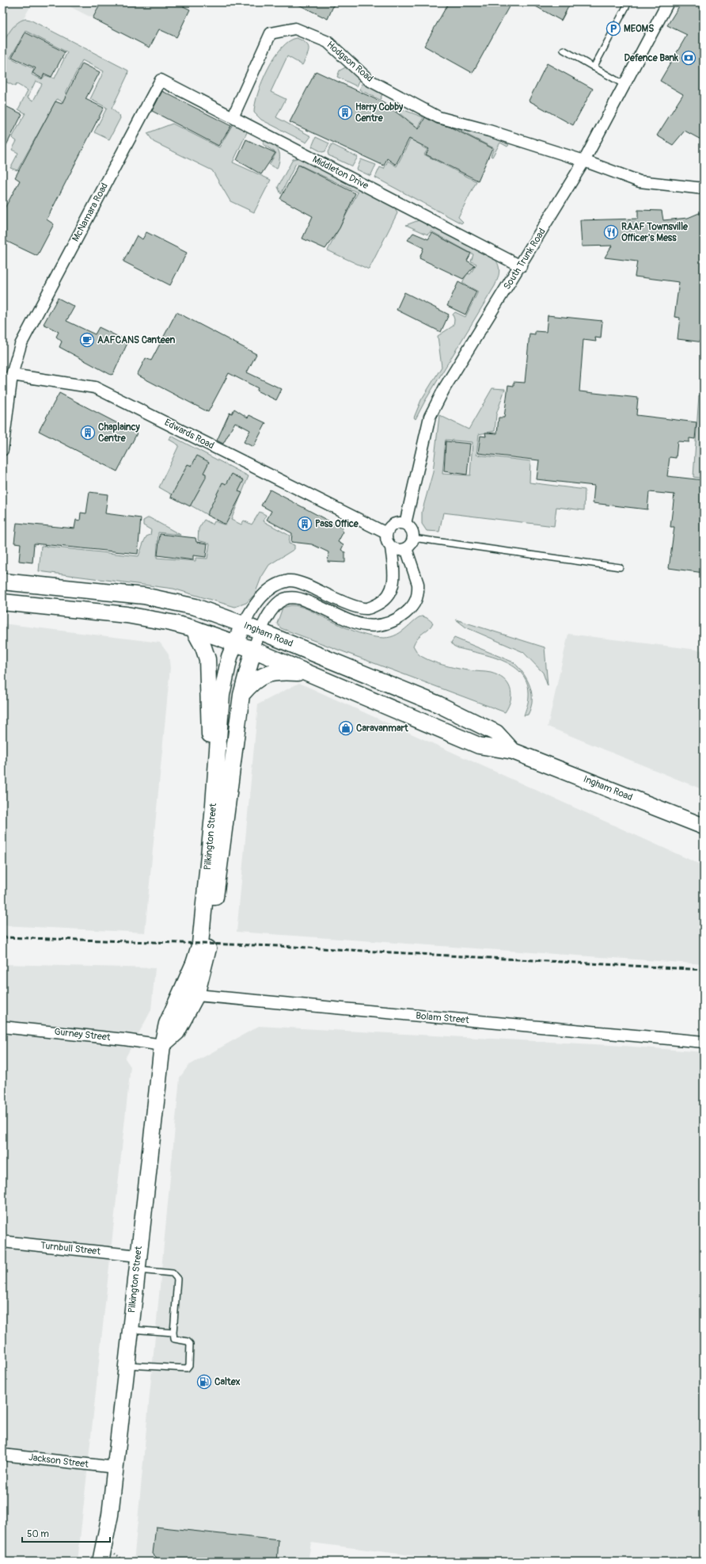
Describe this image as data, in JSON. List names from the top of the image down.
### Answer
{
  "streets": {
    "street": [
      "Hodgson Road",
      "Middleton Drive",
      "McNamara Road",
      "South Trunk Road",
      "Edwards Road",
      "Ingham Road",
      "Pilkington Street",
      "Bolam Street",
      "Gurney Street",
      "Turnbull Street",
      "Jackson Street"
    ]
  },
  "crossings": [
    ["Hodgson Road", "Middleton Drive"],
    ["Hodgson Road", "South Trunk Road"],
    ["Middleton Drive", "McNamara Road"],
    ["Middleton Drive", "South Trunk Road"],
    ["McNamara Road", "Edwards Road"],
    ["South Trunk Road", "Edwards Road"],
    ["South Trunk Road", "Pilkington Street"],
    ["Edwards Road", "Pilkington Street"],
    ["Ingham Road", "Pilkington Street"],
    ["Pilkington Street", "Bolam Street"],
    ["Pilkington Street", "Gurney Street"],
    ["Pilkington Street", "Turnbull Street"],
    ["Pilkington Street", "Jackson Street"]
  ],
  "places": {
    "parking": ["MEOMS"],
    "bank": ["Defence Bank"],
    "building": ["Harry Cobby Centre", "Chaplaincy Centre", "Pass Office"],
    "restaurant": ["RAAF Townsville Officer's Mess"],
    "cafe": ["AAFCANS Canteen"],
    "shop": ["Caravanmart"],
    "fuel station": ["Caltex"]
  },
  "scale_bar": "50 m"
}
